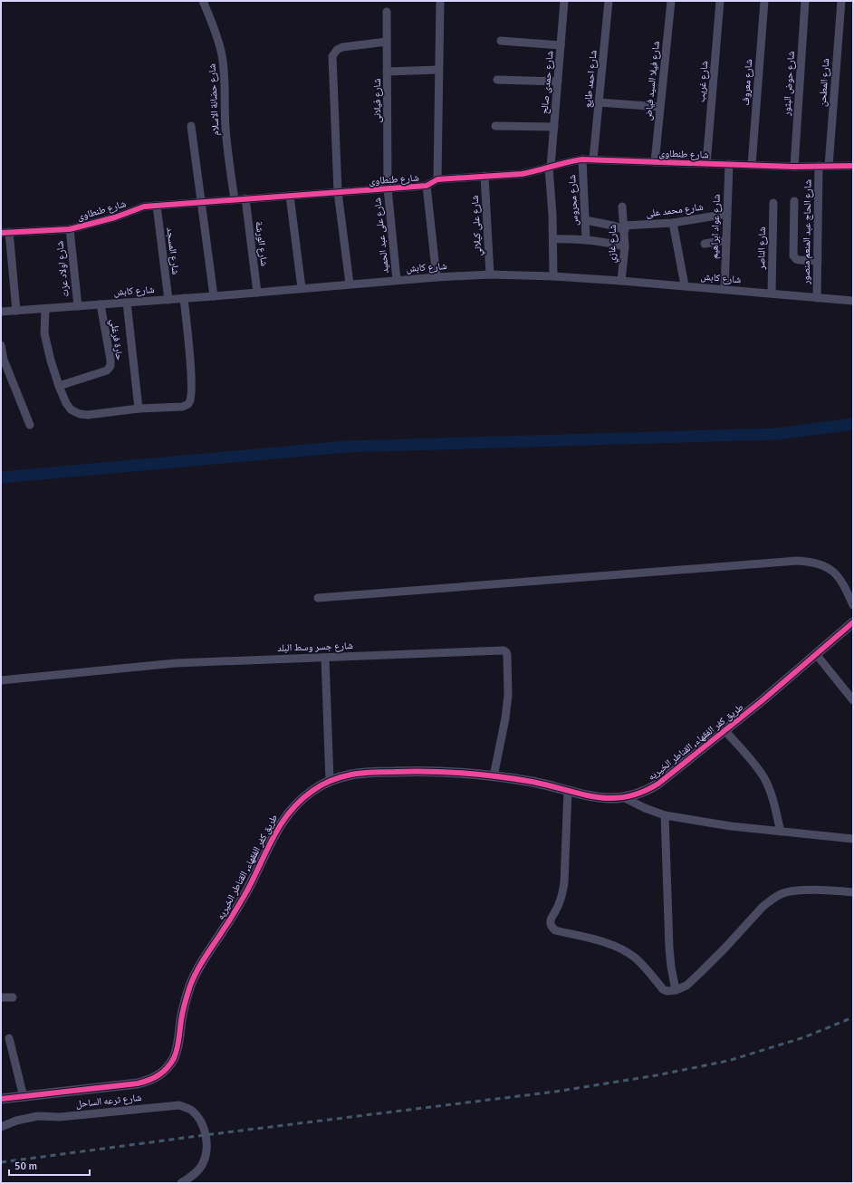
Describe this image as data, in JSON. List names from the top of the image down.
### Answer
{
  "streets": {
    "street": [
      "شارع احمد طايع",
      "شارع فيلا السيد فياض",
      "شارع غريب",
      "شارع حمدى صالح",
      "شارع معروف",
      "شارع المطحن",
      "شارع حوض البثور",
      "شارع حضانة الاسلام",
      "شارع فيلانى",
      "شارع طنطاوى",
      "شارع محروس",
      "شارع محمد على",
      "شارع على كيلاني",
      "شارع عواد ابراهيم",
      "شارع الحاج عبد المنعم منصور",
      "شارع على عبد الحميد",
      "شارع الورشة",
      "شارع غازي",
      "شارع الناصر",
      "شارع المسجد",
      "شارع كابش",
      "شارع اولاد عزت",
      "حارة فرغلي",
      "شارع جسر وسط البلد",
      "طريق كفر الفقهاء, القناطر الخيريه",
      "شارع ترعه الساحل"
    ]
  },
  "crossings": [
    ["شارع احمد طايع", "شارع طنطاوى"],
    ["شارع فيلا السيد فياض", "شارع طنطاوى"],
    ["شارع غريب", "شارع طنطاوى"],
    ["شارع حمدى صالح", "شارع طنطاوى"],
    ["شارع حمدى صالح", "شارع كابش"],
    ["شارع معروف", "شارع طنطاوى"],
    ["شارع المطحن", "شارع طنطاوى"],
    ["شارع حوض البثور", "شارع طنطاوى"],
    ["شارع حضانة الاسلام", "شارع طنطاوى"],
    ["شارع فيلانى", "شارع طنطاوى"],
    ["شارع فيلانى", "شارع على عبد الحميد"],
    ["شارع طنطاوى", "شارع محروس"],
    ["شارع طنطاوى", "شارع على كيلاني"],
    ["شارع طنطاوى", "شارع عواد ابراهيم"],
    ["شارع طنطاوى", "شارع الحاج عبد المنعم منصور"],
    ["شارع طنطاوى", "شارع على عبد الحميد"],
    ["شارع طنطاوى", "شارع الورشة"],
    ["شارع طنطاوى", "شارع المسجد"],
    ["شارع طنطاوى", "شارع اولاد عزت"],
    ["شارع محمد على", "شارع عواد ابراهيم"],
    ["شارع محمد على", "شارع غازي"],
    ["شارع على كيلاني", "شارع كابش"],
    ["شارع عواد ابراهيم", "شارع كابش"],
    ["شارع الحاج عبد المنعم منصور", "شارع كابش"],
    ["شارع على عبد الحميد", "شارع كابش"],
    ["شارع الورشة", "شارع كابش"],
    ["شارع غازي", "شارع كابش"],
    ["شارع الناصر", "شارع كابش"],
    ["شارع المسجد", "شارع كابش"],
    ["شارع كابش", "شارع اولاد عزت"],
    ["شارع كابش", "حارة فرغلي"],
    ["شارع جسر وسط البلد", "طريق كفر الفقهاء, القناطر الخيريه"]
  ],
  "scale_bar": "50 m"
}
